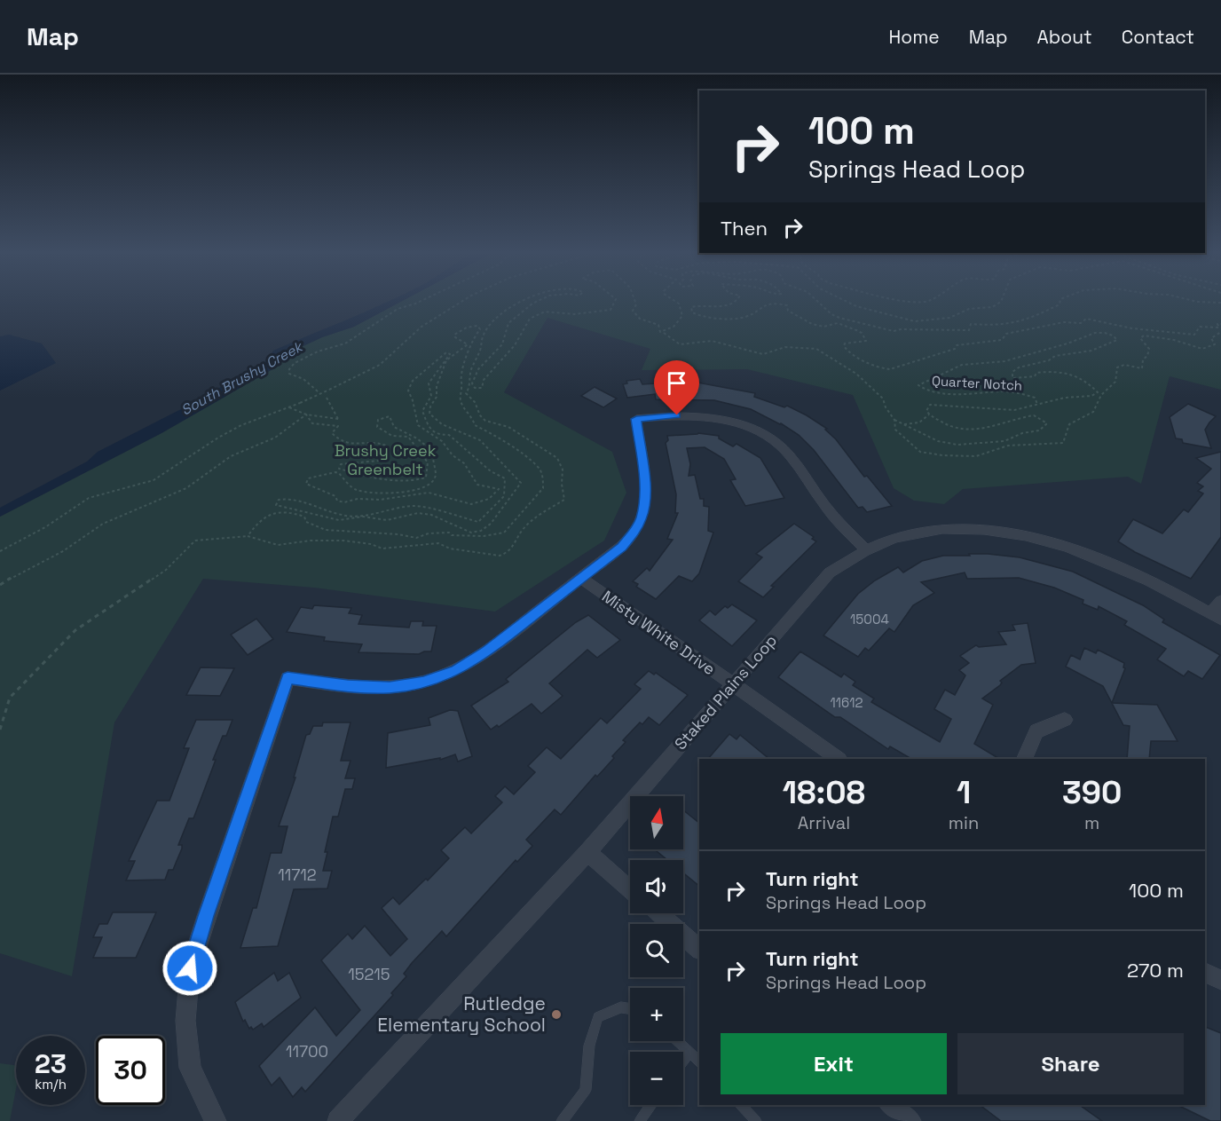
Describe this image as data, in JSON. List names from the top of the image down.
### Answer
{
  "streets": {
    "street": ["Misty White Drive", "Staked Plains Loop"],
    "path": ["Quarter Notch"]
  },
  "crossings": [
    ["Misty White Drive", "Staked Plains Loop"]
  ],
  "water": ["South Brushy Creek"],
  "parks": ["Brushy Creek Greenbelt"],
  "places": ["Rutledge Elementary School"],
  "house_numbers": [
    "15004",
    "11612",
    "11712",
    "15215",
    "11700"
  ],
  "north": "top",
  "page": {
    "header": "Map",
    "nav": [
      "Home",
      "Map",
      "About",
      "Contact"
    ],
    "turn": ["100 m", "Springs Head Loop"],
    "then": "Then",
    "eta": [
      "18:08",
      "Arrival",
      "1",
      "min",
      "390",
      "m"
    ],
    "map_buttons": ["+", "−"],
    "list": [
      {
        "name": "Turn right",
        "note": "Springs Head Loop",
        "value": "100 m"
      },
      {
        "name": "Turn right",
        "note": "Springs Head Loop",
        "value": "270 m"
      }
    ],
    "buttons": ["Exit", "Share"],
    "speed": "23 km/h",
    "limit": "30"
  }
}
